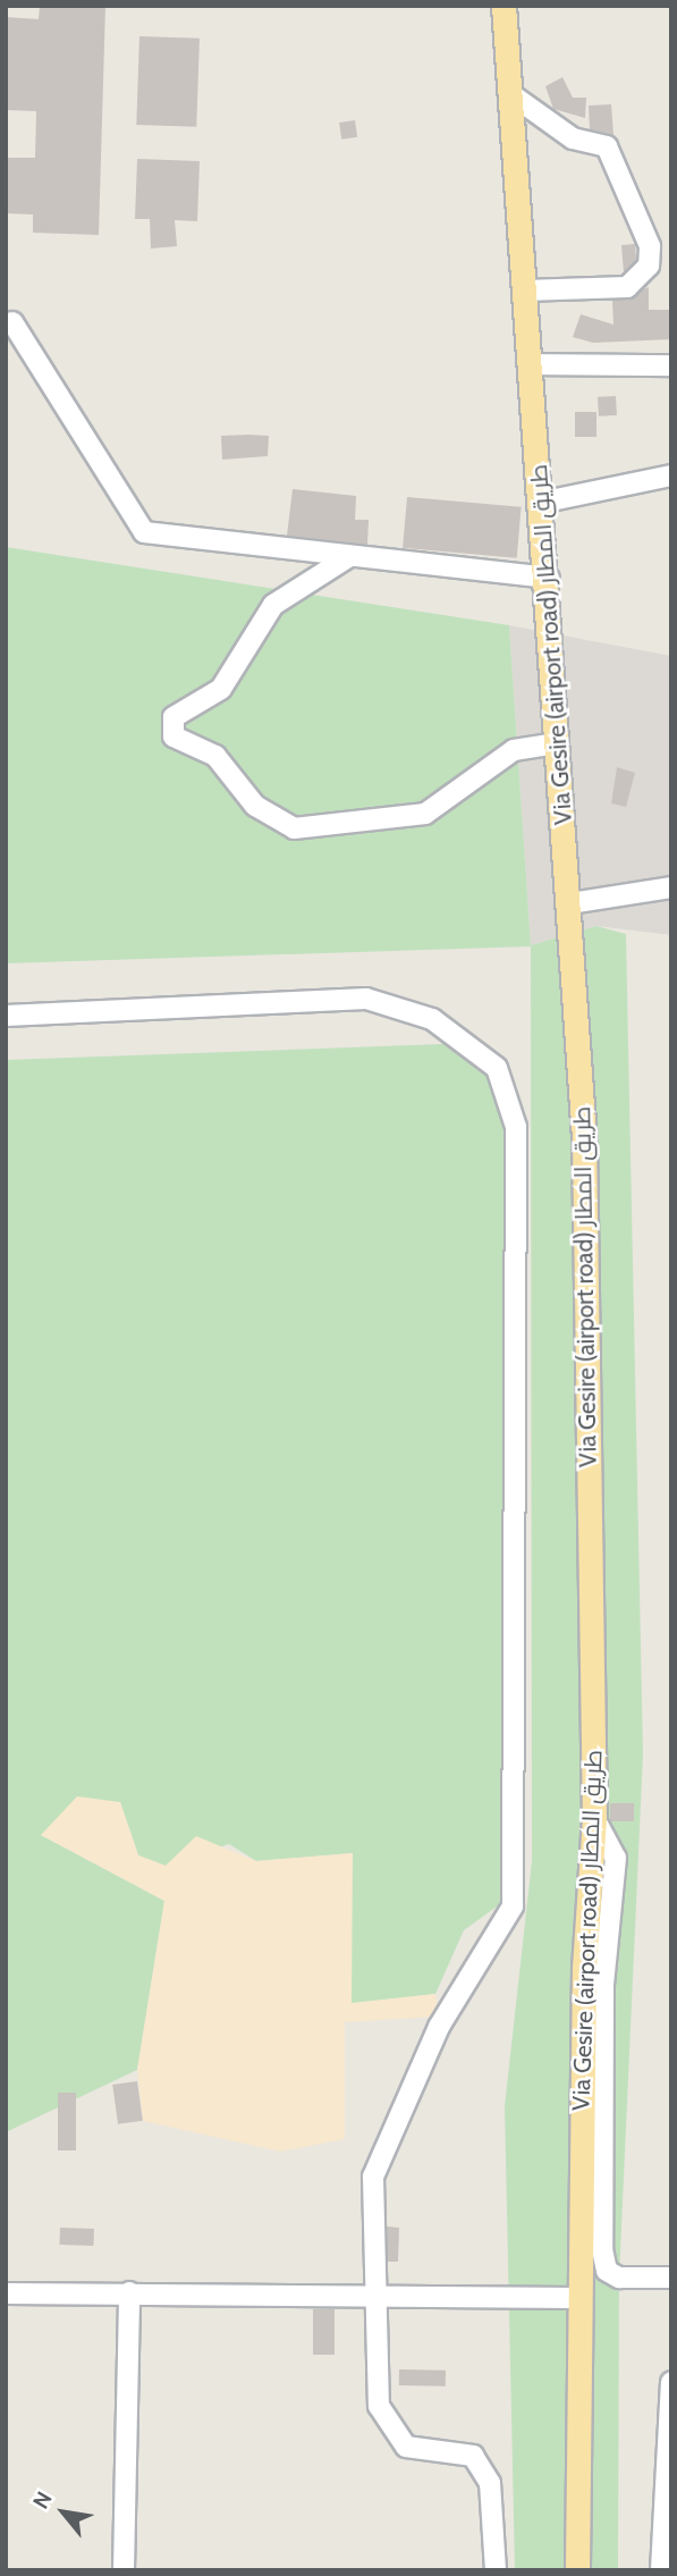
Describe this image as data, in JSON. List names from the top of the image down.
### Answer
{
  "streets": {
    "main road": ["Via Gesire (airport road) طريق المطار"]
  },
  "north": "top left"
}
